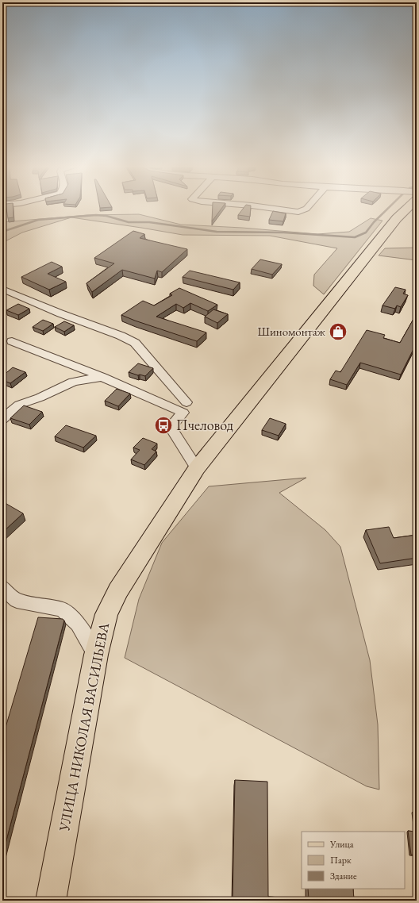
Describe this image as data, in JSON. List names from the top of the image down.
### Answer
{
  "streets": {
    "main road": ["УЛИЦА НИКОЛАЯ ВАСИЛЬЕВА"]
  },
  "places": {
    "shop": ["Шиномонтаж"],
    "bus stop": ["Пчеловод"]
  },
  "legend": ["Улица", "Парк", "Здание"]
}
